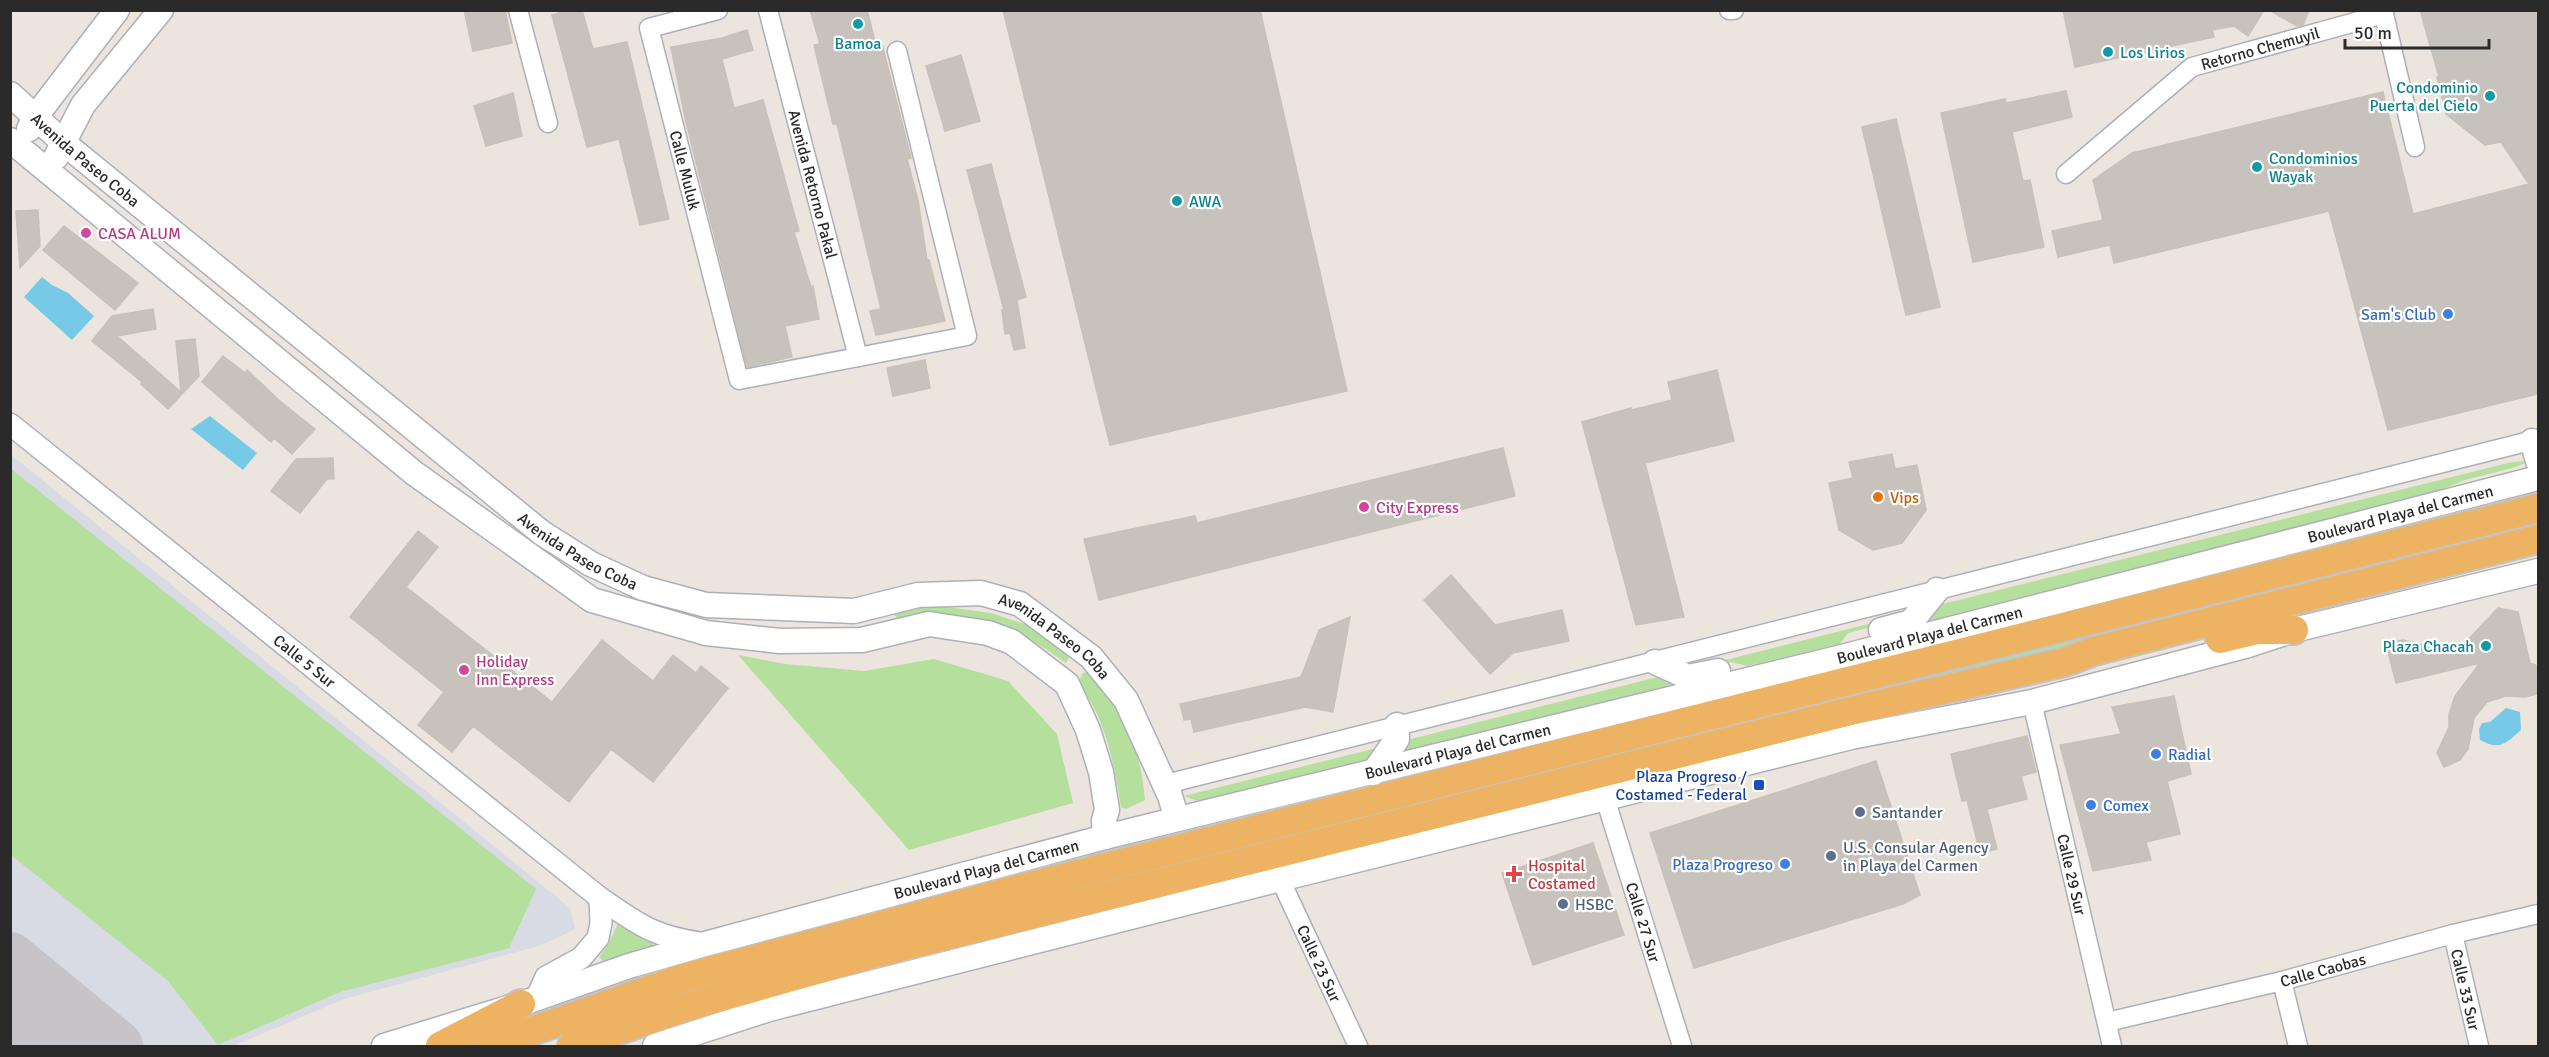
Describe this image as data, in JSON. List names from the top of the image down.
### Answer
{
  "streets": {
    "main road": ["Avenida Paseo Coba", "Boulevard Playa del Carmen"],
    "street": [
      "Retorno Chemuyil",
      "Calle Muluk",
      "Avenida Retorno Pakal",
      "Calle 5 Sur",
      "Calle 29 Sur",
      "Calle 27 Sur",
      "Calle 23 Sur",
      "Calle Caobas",
      "Calle 33 Sur"
    ]
  },
  "crossings": [
    ["Avenida Paseo Coba", "Boulevard Playa del Carmen"],
    ["Calle Muluk", "Avenida Retorno Pakal"],
    ["Boulevard Playa del Carmen", "Calle 5 Sur"],
    ["Calle 29 Sur", "Calle Caobas"],
    ["Calle Caobas", "Calle 33 Sur"]
  ],
  "places": {
    "other": [
      "Bamoa",
      "Los Lirios",
      "Condominio Puerta del Cielo",
      "Condominios Wayak",
      "AWA",
      "CASA ALUM",
      "Sam's Club",
      "Vips",
      "City Express",
      "Plaza Chacah",
      "Holiday Inn Express",
      "Radial",
      "Comex",
      "Santander",
      "U.S. Consular Agency in Playa del Carmen",
      "Plaza Progreso",
      "HSBC"
    ],
    "transit": ["Plaza Progreso / Costamed - Federal"],
    "health": ["Hospital Costamed"]
  },
  "scale_bar": "50 m"
}
